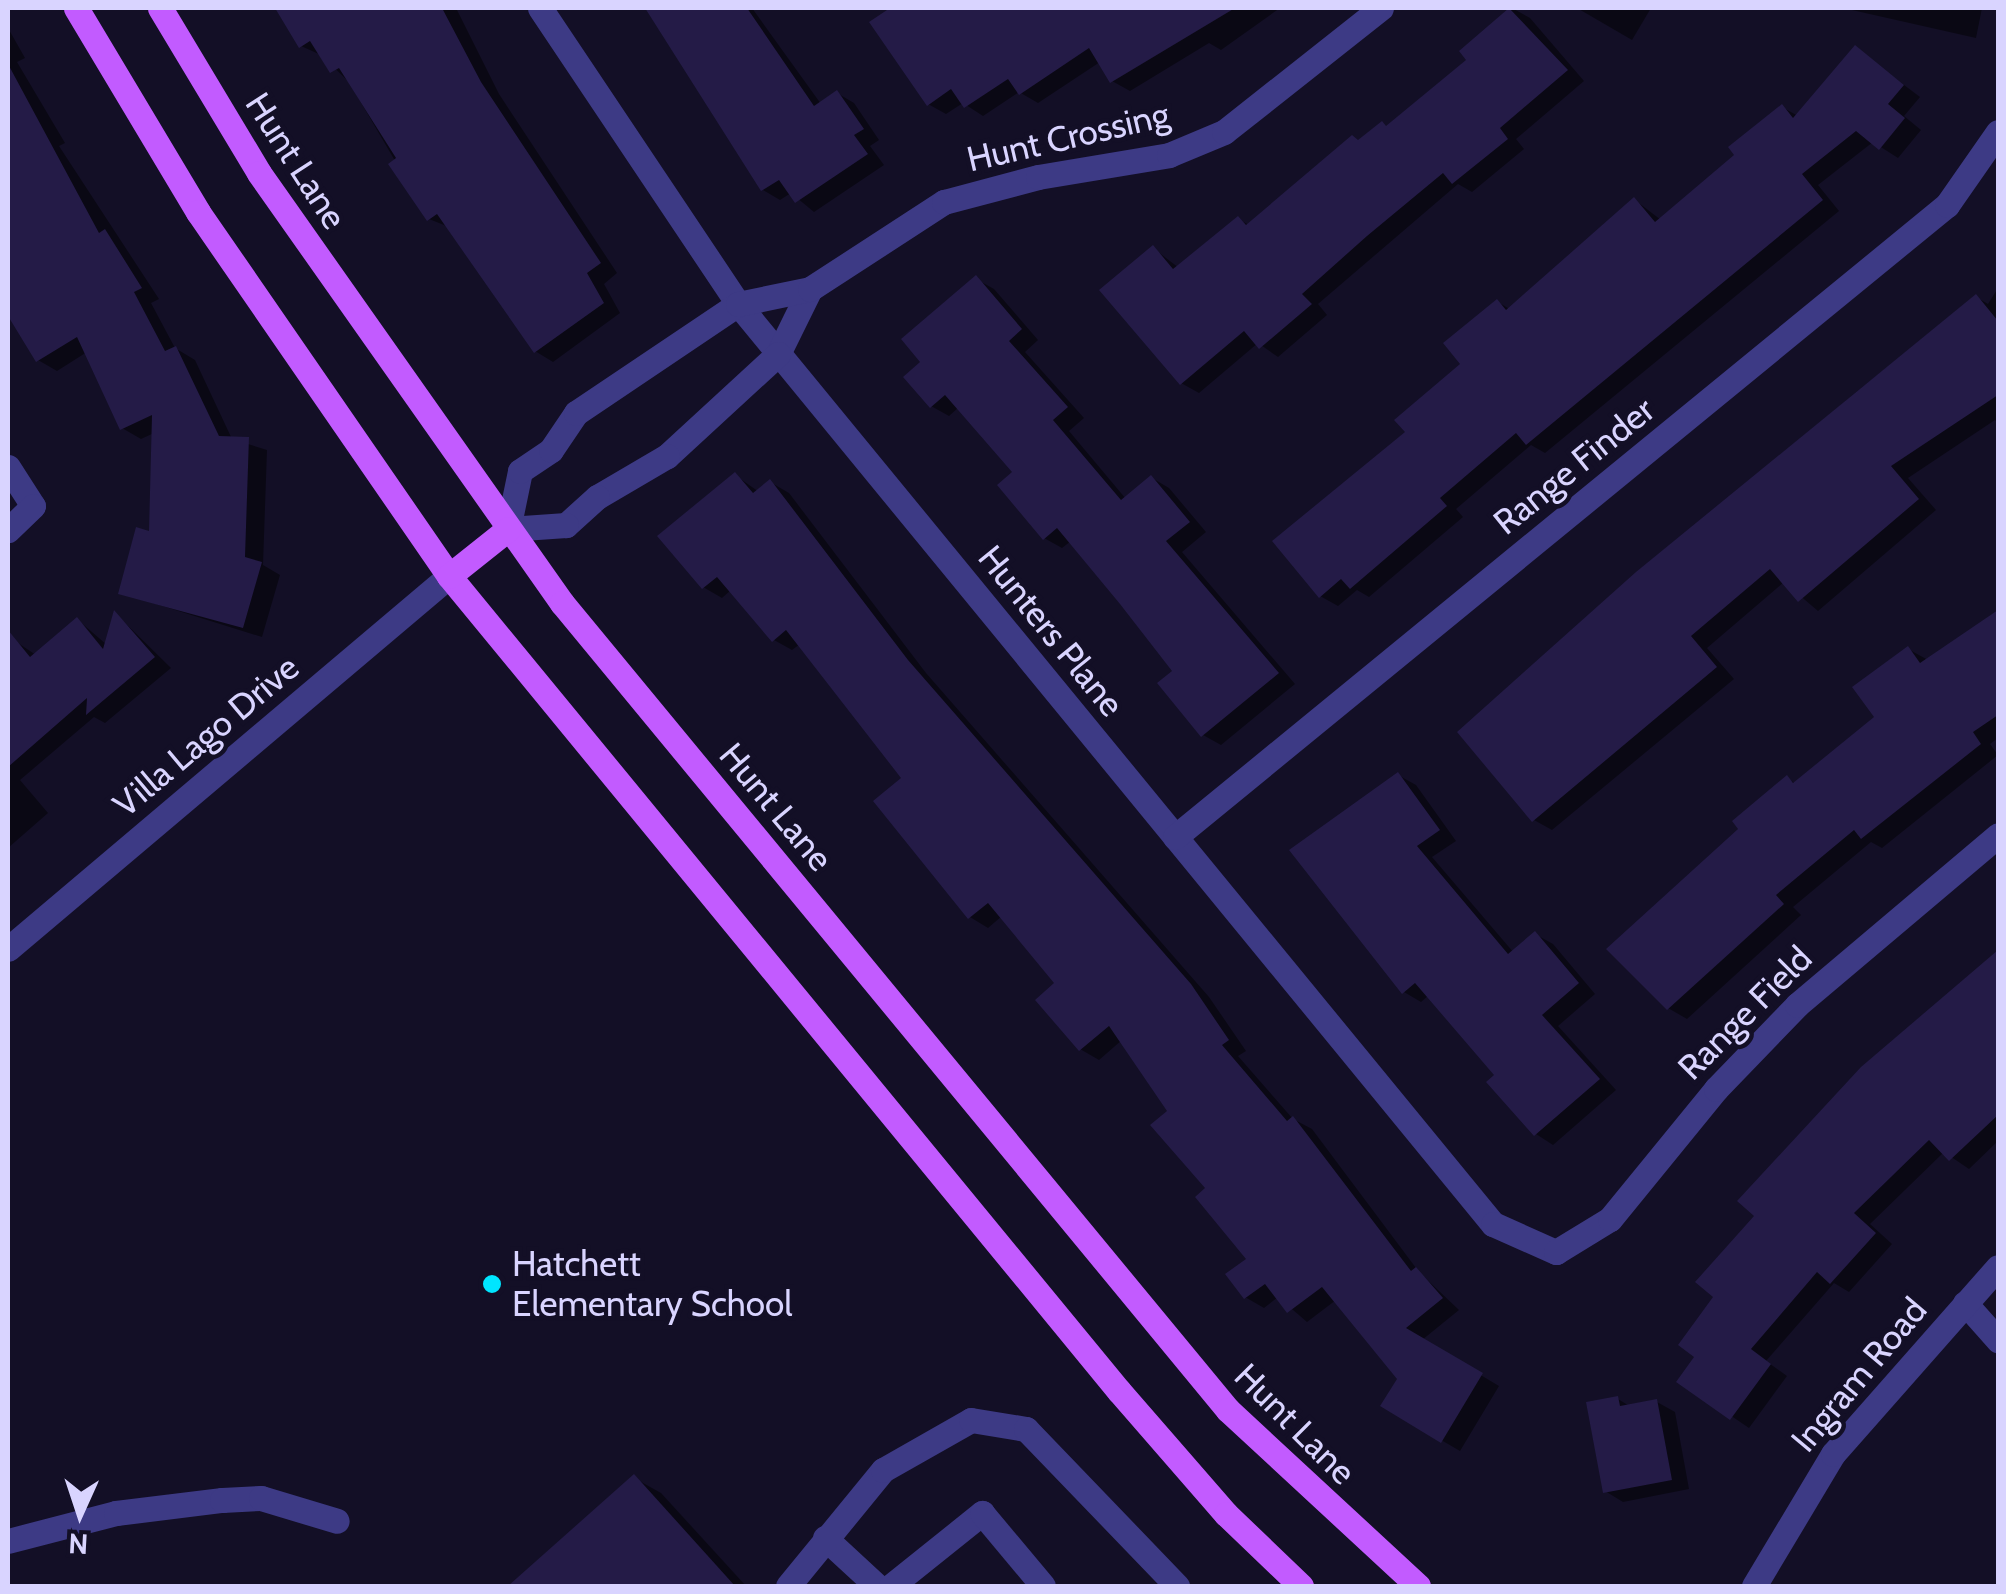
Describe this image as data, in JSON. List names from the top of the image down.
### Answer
{
  "streets": {
    "main road": ["Hunt Lane"],
    "street": [
      "Hunt Crossing",
      "Range Finder",
      "Hunters Plane",
      "Villa Lago Drive",
      "Range Field",
      "Ingram Road"
    ]
  },
  "crossings": [
    ["Hunt Crossing", "Hunt Lane"],
    ["Hunt Crossing", "Hunters Plane"],
    ["Range Finder", "Hunters Plane"],
    ["Hunters Plane", "Range Field"]
  ],
  "places": ["Hatchett Elementary School"],
  "north": "bottom"
}
